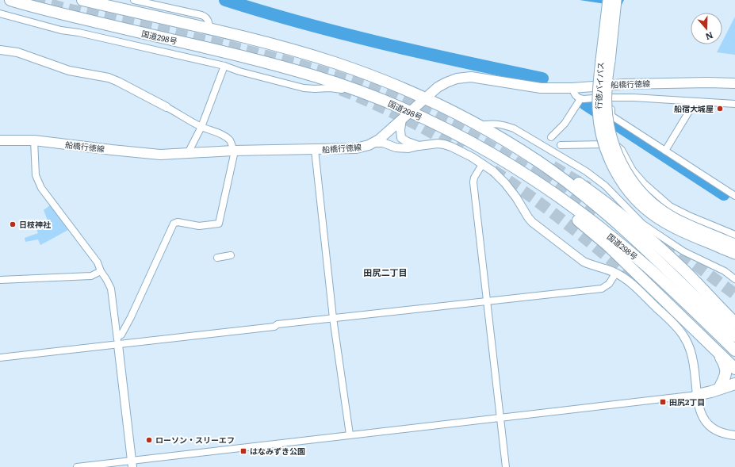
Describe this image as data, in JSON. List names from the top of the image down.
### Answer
{
  "streets": {
    "highway": ["国道298号"],
    "main road": ["船橋行徳線", "行徳バイパス"]
  },
  "crossings": [
    ["国道298号", "船橋行徳線"]
  ],
  "districts": ["田尻二丁目"],
  "places": {
    "other": ["船宿大城屋", "日枝神社", "ローソン・スリーエフ"],
    "transit": ["田尻2丁目", "はなみずき公園"]
  },
  "north": "bottom"
}
